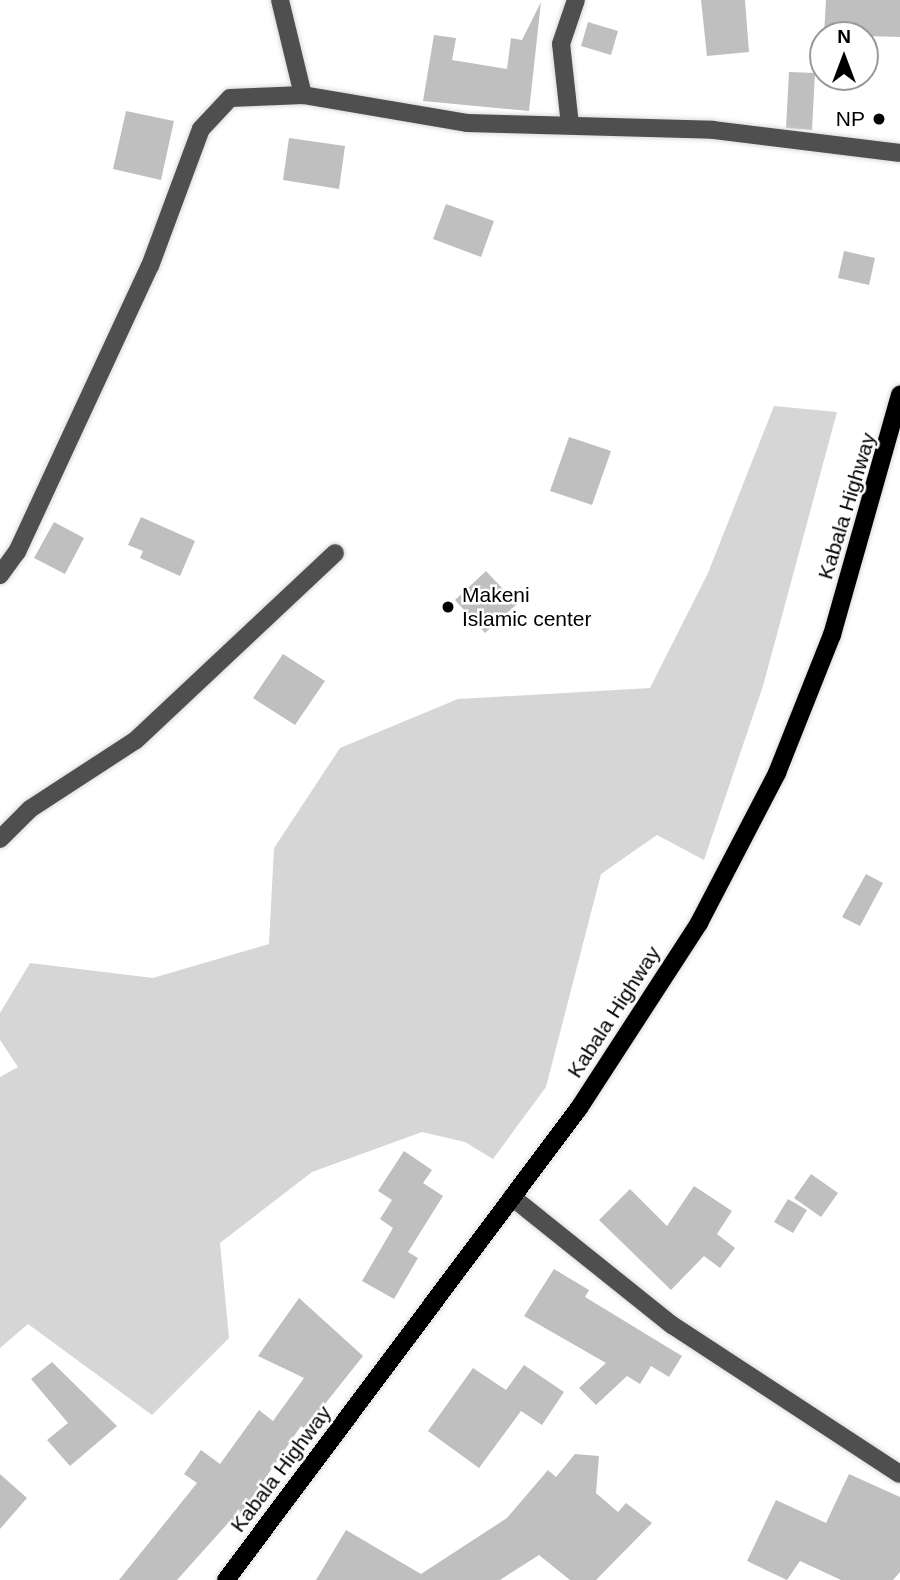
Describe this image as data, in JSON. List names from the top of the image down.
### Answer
{
  "streets": {
    "main road": ["Kabala Highway"]
  },
  "places": ["NP", "Makeni Islamic center"],
  "north": "top"
}
